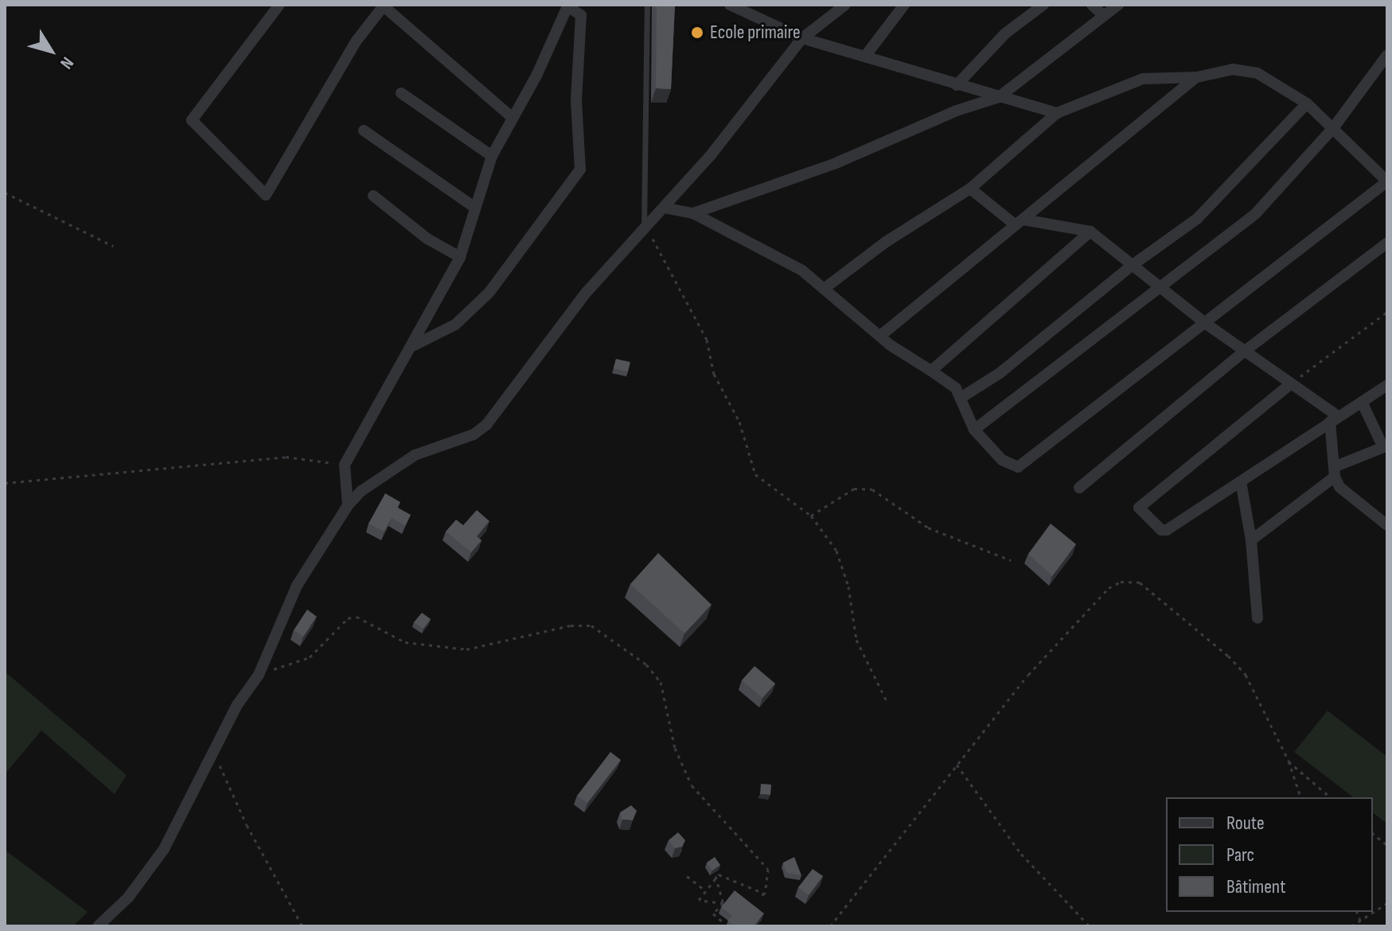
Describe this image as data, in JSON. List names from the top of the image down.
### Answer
{
  "places": ["Ecole primaire"],
  "legend": ["Route", "Parc", "Bâtiment"],
  "north": "bottom right"
}
